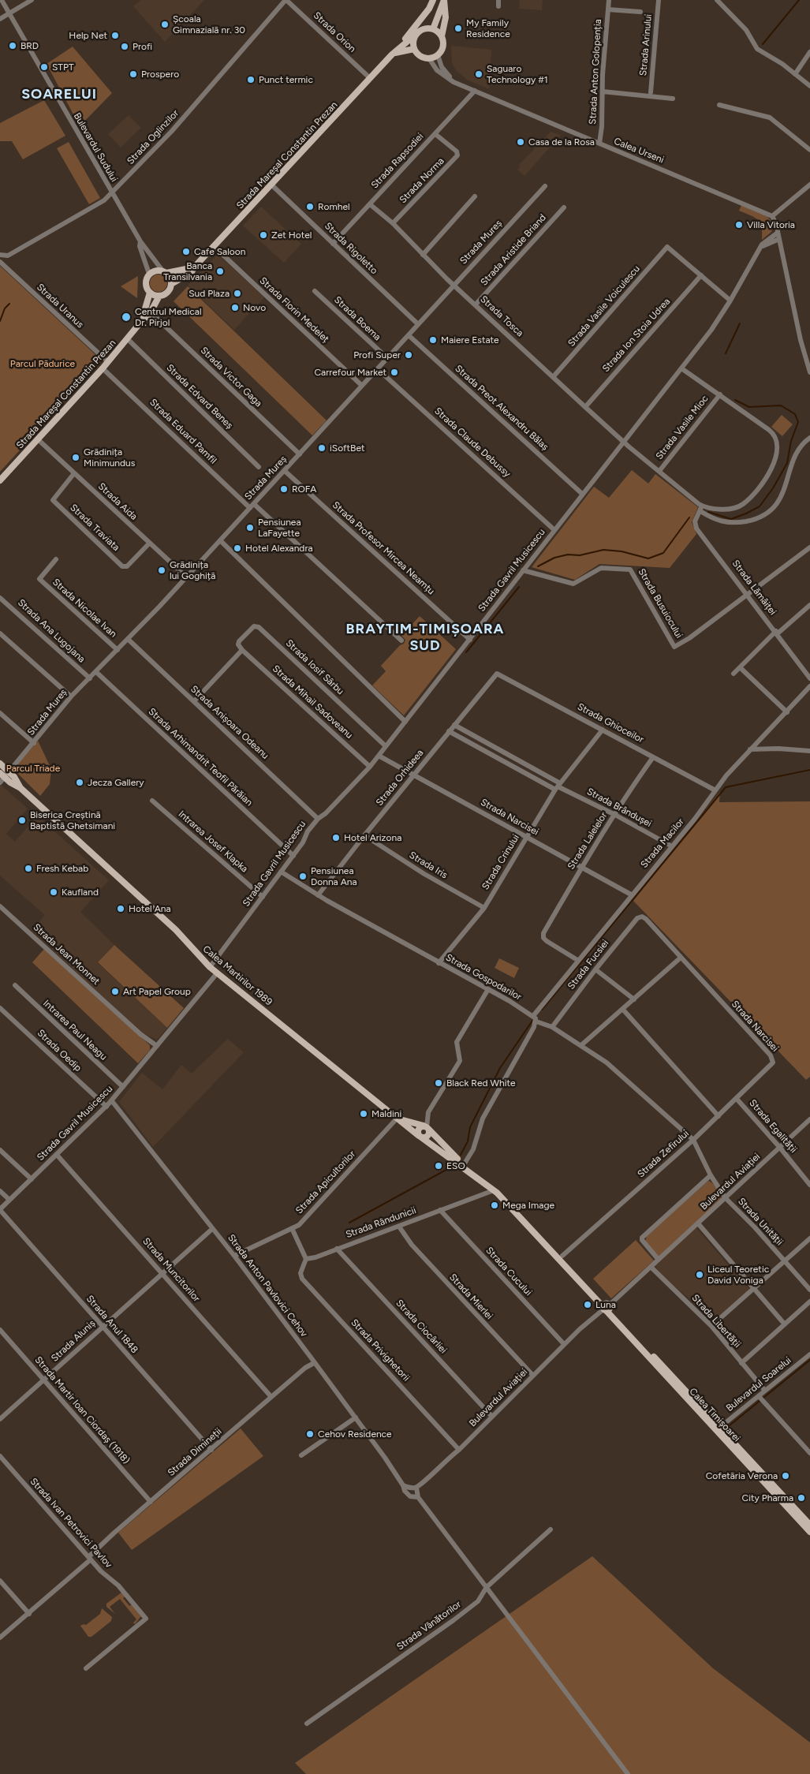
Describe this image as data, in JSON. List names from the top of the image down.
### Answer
{
  "streets": {
    "main road": ["Strada Mareșal Constantin Prezan", "Calea Martirilor 1989", "Calea Timișoarei"],
    "street": [
      "Strada Orion",
      "Strada Arinului",
      "Strada Anton Golopenția",
      "Strada Oglinzilor",
      "Bulevardul Sudului",
      "Calea Urseni",
      "Strada Rapsodiei",
      "Strada Norma",
      "Strada Mureș",
      "Strada Rigoletto",
      "Strada Aristide Briand",
      "Strada Uranus",
      "Strada Vasile Voiculescu",
      "Strada Florin Medeleț",
      "Strada Tosca",
      "Strada Boema",
      "Strada Ion Stoia Udrea",
      "Strada Victor Gaga",
      "Strada Edvard Beneș",
      "Strada Preot Alexandru Bălaș",
      "Strada Vasile Mioc",
      "Strada Eduard Pamfil",
      "Strada Claude Debussy",
      "Strada Aida",
      "Strada Traviata",
      "Strada Profesor Mircea Neamțu",
      "Strada Gavril Musicescu",
      "Strada Lămâiței",
      "Strada Busuiocului",
      "Strada Nicolae Ivan",
      "Strada Ana Lugojana",
      "Strada Iosif Sârbu",
      "Strada Mihail Sadoveanu",
      "Strada Anișoara Odeanu",
      "Strada Ghioceilor",
      "Strada Arhimandrit Teofil Părăian",
      "Strada Orhideea",
      "Strada Brândușei",
      "Strada Narcisei",
      "Strada Lalelelor",
      "Intrarea Josef Klapka",
      "Strada Macilor",
      "Strada Crinului",
      "Strada Iris",
      "Strada Jean Monnet",
      "Strada Fucsiei",
      "Strada Gospodarilor",
      "Intrarea Paul Neagu",
      "Strada Oedip",
      "Strada Egalității",
      "Strada Zefirului",
      "Bulevardul Aviației",
      "Strada Apicultorilor",
      "Strada Unității",
      "Strada Rândunicii",
      "Strada Muncitorilor",
      "Strada Cucului",
      "Strada Anton Pavlovici Cehov",
      "Strada Mierlei",
      "Strada Libertății",
      "Strada Anul 1848",
      "Strada Ciocârliei",
      "Strada Aluniș",
      "Strada Privighetorii",
      "Bulevardul Soarelui",
      "Strada Martir Ioan Ciordaș (1918)",
      "Strada Dimineții",
      "Strada Ivan Petrovici Pavlov",
      "Strada Vânătorilor"
    ]
  },
  "crossings": [
    ["Strada Orion", "Strada Oglinzilor"],
    ["Strada Orion", "Strada Mareșal Constantin Prezan"],
    ["Strada Anton Golopenția", "Calea Urseni"],
    ["Strada Oglinzilor", "Bulevardul Sudului"],
    ["Bulevardul Sudului", "Strada Mareșal Constantin Prezan"],
    ["Calea Urseni", "Strada Mareșal Constantin Prezan"],
    ["Calea Urseni", "Strada Rapsodiei"],
    ["Strada Mareșal Constantin Prezan", "Strada Rigoletto"],
    ["Strada Mareșal Constantin Prezan", "Strada Uranus"],
    ["Strada Mareșal Constantin Prezan", "Strada Florin Medeleț"],
    ["Strada Mareșal Constantin Prezan", "Strada Victor Gaga"],
    ["Strada Mareșal Constantin Prezan", "Strada Edvard Beneș"],
    ["Strada Mareșal Constantin Prezan", "Strada Eduard Pamfil"],
    ["Strada Mareșal Constantin Prezan", "Strada Aida"],
    ["Strada Rapsodiei", "Strada Norma"],
    ["Strada Rapsodiei", "Strada Rigoletto"],
    ["Strada Rapsodiei", "Strada Tosca"],
    ["Strada Norma", "Strada Tosca"],
    ["Strada Mureș", "Strada Rigoletto"],
    ["Strada Mureș", "Strada Florin Medeleț"],
    ["Strada Mureș", "Strada Tosca"],
    ["Strada Mureș", "Strada Boema"],
    ["Strada Mureș", "Strada Victor Gaga"],
    ["Strada Mureș", "Strada Preot Alexandru Bălaș"],
    ["Strada Mureș", "Strada Eduard Pamfil"],
    ["Strada Mureș", "Strada Claude Debussy"],
    ["Strada Mureș", "Strada Aida"],
    ["Strada Mureș", "Strada Profesor Mircea Neamțu"],
    ["Strada Mureș", "Strada Nicolae Ivan"],
    ["Strada Mureș", "Strada Ana Lugojana"],
    ["Strada Mureș", "Strada Anișoara Odeanu"],
    ["Strada Mureș", "Strada Arhimandrit Teofil Părăian"],
    ["Strada Mureș", "Calea Martirilor 1989"],
    ["Strada Aristide Briand", "Strada Tosca"],
    ["Strada Vasile Voiculescu", "Strada Tosca"],
    ["Strada Vasile Voiculescu", "Strada Ion Stoia Udrea"],
    ["Strada Tosca", "Strada Ion Stoia Udrea"],
    ["Strada Tosca", "Strada Vasile Mioc"],
    ["Strada Tosca", "Strada Gavril Musicescu"],
    ["Strada Tosca", "Strada Lămâiței"],
    ["Strada Preot Alexandru Bălaș", "Strada Gavril Musicescu"],
    ["Strada Vasile Mioc", "Strada Lămâiței"],
    ["Strada Claude Debussy", "Strada Gavril Musicescu"],
    ["Strada Aida", "Strada Traviata"],
    ["Strada Profesor Mircea Neamțu", "Strada Gavril Musicescu"],
    ["Strada Gavril Musicescu", "Strada Busuiocului"],
    ["Strada Gavril Musicescu", "Strada Iosif Sârbu"],
    ["Strada Gavril Musicescu", "Strada Mihail Sadoveanu"],
    ["Strada Gavril Musicescu", "Strada Anișoara Odeanu"],
    ["Strada Gavril Musicescu", "Strada Arhimandrit Teofil Părăian"],
    ["Strada Gavril Musicescu", "Strada Narcisei"],
    ["Strada Gavril Musicescu", "Intrarea Josef Klapka"],
    ["Strada Gavril Musicescu", "Strada Jean Monnet"],
    ["Strada Gavril Musicescu", "Calea Martirilor 1989"],
    ["Strada Gavril Musicescu", "Strada Gospodarilor"],
    ["Strada Gavril Musicescu", "Intrarea Paul Neagu"],
    ["Strada Gavril Musicescu", "Strada Oedip"],
    ["Strada Gavril Musicescu", "Strada Muncitorilor"],
    ["Strada Gavril Musicescu", "Strada Anton Pavlovici Cehov"],
    ["Strada Gavril Musicescu", "Strada Anul 1848"],
    ["Strada Lămâiței", "Strada Busuiocului"],
    ["Strada Iosif Sârbu", "Strada Mihail Sadoveanu"],
    ["Strada Ghioceilor", "Strada Orhideea"],
    ["Strada Ghioceilor", "Strada Lalelelor"],
    ["Strada Ghioceilor", "Strada Macilor"],
    ["Strada Ghioceilor", "Strada Crinului"],
    ["Strada Orhideea", "Strada Brândușei"],
    ["Strada Orhideea", "Strada Narcisei"],
    ["Strada Orhideea", "Strada Iris"],
    ["Strada Orhideea", "Strada Gospodarilor"],
    ["Strada Brândușei", "Strada Lalelelor"],
    ["Strada Brândușei", "Strada Macilor"],
    ["Strada Brândușei", "Strada Crinului"],
    ["Strada Narcisei", "Strada Lalelelor"],
    ["Strada Narcisei", "Strada Macilor"],
    ["Strada Narcisei", "Strada Crinului"],
    ["Strada Narcisei", "Strada Fucsiei"],
    ["Strada Narcisei", "Strada Zefirului"],
    ["Strada Lalelelor", "Strada Macilor"],
    ["Strada Macilor", "Strada Gospodarilor"],
    ["Strada Crinului", "Strada Iris"],
    ["Strada Crinului", "Strada Gospodarilor"],
    ["Strada Fucsiei", "Strada Gospodarilor"],
    ["Calea Martirilor 1989", "Strada Apicultorilor"],
    ["Calea Martirilor 1989", "Calea Timișoarei"],
    ["Strada Gospodarilor", "Strada Zefirului"],
    ["Strada Gospodarilor", "Strada Unității"],
    ["Strada Egalității", "Strada Zefirului"],
    ["Strada Egalității", "Bulevardul Aviației"],
    ["Strada Zefirului", "Strada Unității"],
    ["Strada Zefirului", "Calea Timișoarei"],
    ["Bulevardul Aviației", "Strada Unității"],
    ["Bulevardul Aviației", "Strada Cucului"],
    ["Bulevardul Aviației", "Strada Mierlei"],
    ["Bulevardul Aviației", "Strada Libertății"],
    ["Bulevardul Aviației", "Strada Ciocârliei"],
    ["Bulevardul Aviației", "Strada Privighetorii"],
    ["Bulevardul Aviației", "Calea Timișoarei"],
    ["Strada Apicultorilor", "Strada Anton Pavlovici Cehov"],
    ["Strada Rândunicii", "Strada Cucului"],
    ["Strada Rândunicii", "Strada Mierlei"],
    ["Strada Rândunicii", "Strada Ciocârliei"],
    ["Strada Rândunicii", "Strada Privighetorii"],
    ["Strada Rândunicii", "Calea Timișoarei"],
    ["Strada Muncitorilor", "Strada Aluniș"],
    ["Strada Muncitorilor", "Strada Dimineții"],
    ["Strada Anton Pavlovici Cehov", "Strada Aluniș"],
    ["Strada Anton Pavlovici Cehov", "Strada Dimineții"],
    ["Strada Libertății", "Bulevardul Soarelui"],
    ["Strada Anul 1848", "Strada Aluniș"],
    ["Strada Anul 1848", "Strada Dimineții"],
    ["Strada Aluniș", "Strada Martir Ioan Ciordaș (1918)"],
    ["Bulevardul Soarelui", "Calea Timișoarei"],
    ["Strada Martir Ioan Ciordaș (1918)", "Strada Dimineții"],
    ["Strada Dimineții", "Strada Ivan Petrovici Pavlov"]
  ],
  "districts": ["SOARELUI", "BRAYTIM-TIMIȘOARA SUD"],
  "parks": ["Parcul Pădurice", "Parcul Triade"],
  "places": [
    "Școala Gimnazială nr. 30",
    "My Family Residence",
    "Help Net",
    "BRD",
    "Profi",
    "STPT",
    "Prospero",
    "Saguaro Technology #1",
    "Punct termic",
    "Casa de la Rosa",
    "Romhel",
    "Villa Vitoria",
    "Zet Hotel",
    "Cafe Saloon",
    "Banca Transilvania",
    "Sud Plaza",
    "Novo",
    "Centrul Medical Dr. Pirjol",
    "Maiere Estate",
    "Profi Super",
    "Carrefour Market",
    "iSoftBet",
    "Grădinița Minimundus",
    "ROFA",
    "Pensiunea LaFayette",
    "Hotel Alexandra",
    "Grădinița lui Goghiță",
    "Jecza Gallery",
    "Biserica Creștină Baptistă Ghetsimani",
    "Hotel Arizona",
    "Fresh Kebab",
    "Pensiunea Donna Ana",
    "Kaufland",
    "Hotel Ana",
    "Art Papel Group",
    "Black Red White",
    "Maldini",
    "ESO",
    "Mega Image",
    "Liceul Teoretic David Voniga",
    "Luna",
    "Cehov Residence",
    "Cofetăria Verona",
    "City Pharma"
  ]
}
